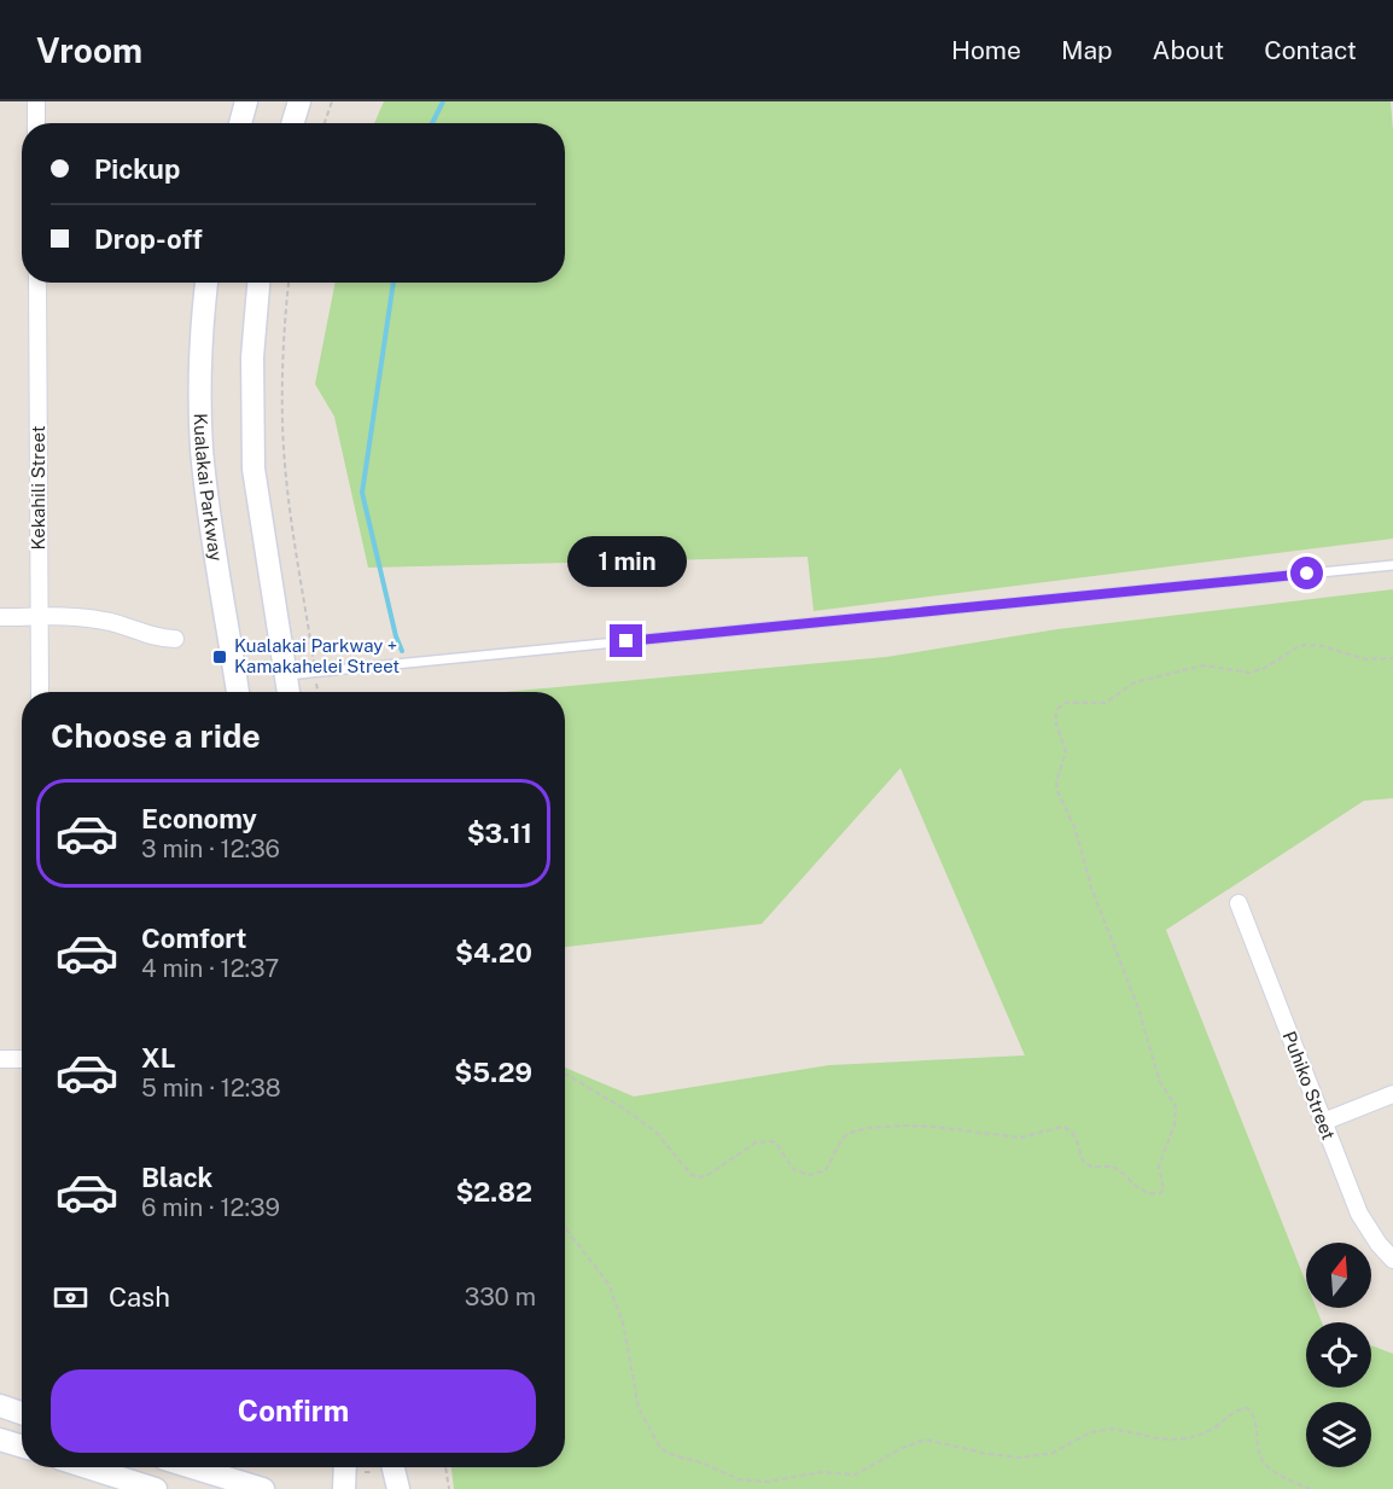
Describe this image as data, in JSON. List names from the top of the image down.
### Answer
{
  "streets": {
    "main road": ["Kualakai Parkway"],
    "street": ["Kekahili Street", "Puhiko Street"]
  },
  "places": {
    "transit": ["Kualakai Parkway + Kamakahelei Street"]
  },
  "north": "top",
  "page": {
    "header": "Vroom",
    "nav": [
      "Home",
      "Map",
      "About",
      "Contact"
    ],
    "banner": ["Pickup", "Drop-off"],
    "bubble": "1 min",
    "heading": "Choose a ride",
    "list": [
      {
        "name": "Economy",
        "note": "3 min · 12:36",
        "value": "$3.11"
      },
      {
        "name": "Comfort",
        "note": "4 min · 12:37",
        "value": "$4.20"
      },
      {
        "name": "XL",
        "note": "5 min · 12:38",
        "value": "$5.29"
      },
      {
        "name": "Black",
        "note": "6 min · 12:39",
        "value": "$2.82"
      }
    ],
    "pay": ["Cash", "330 m"],
    "buttons": "Confirm"
  }
}
